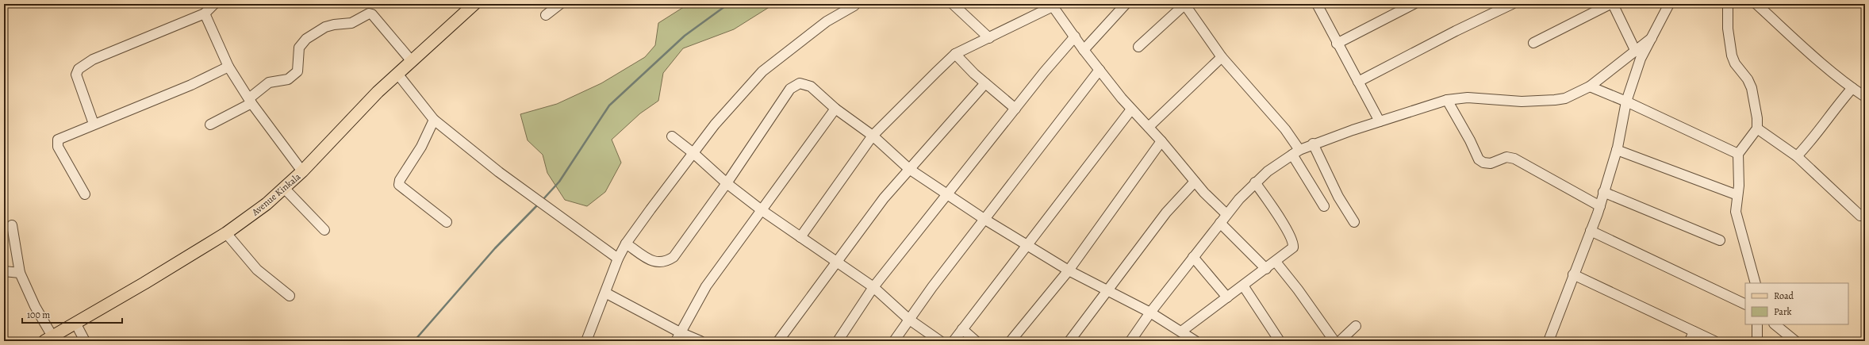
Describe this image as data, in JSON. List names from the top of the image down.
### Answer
{
  "streets": {
    "main road": ["Avenue Kinkala"]
  },
  "legend": ["Road", "Park"],
  "scale_bar": "100 m"
}
